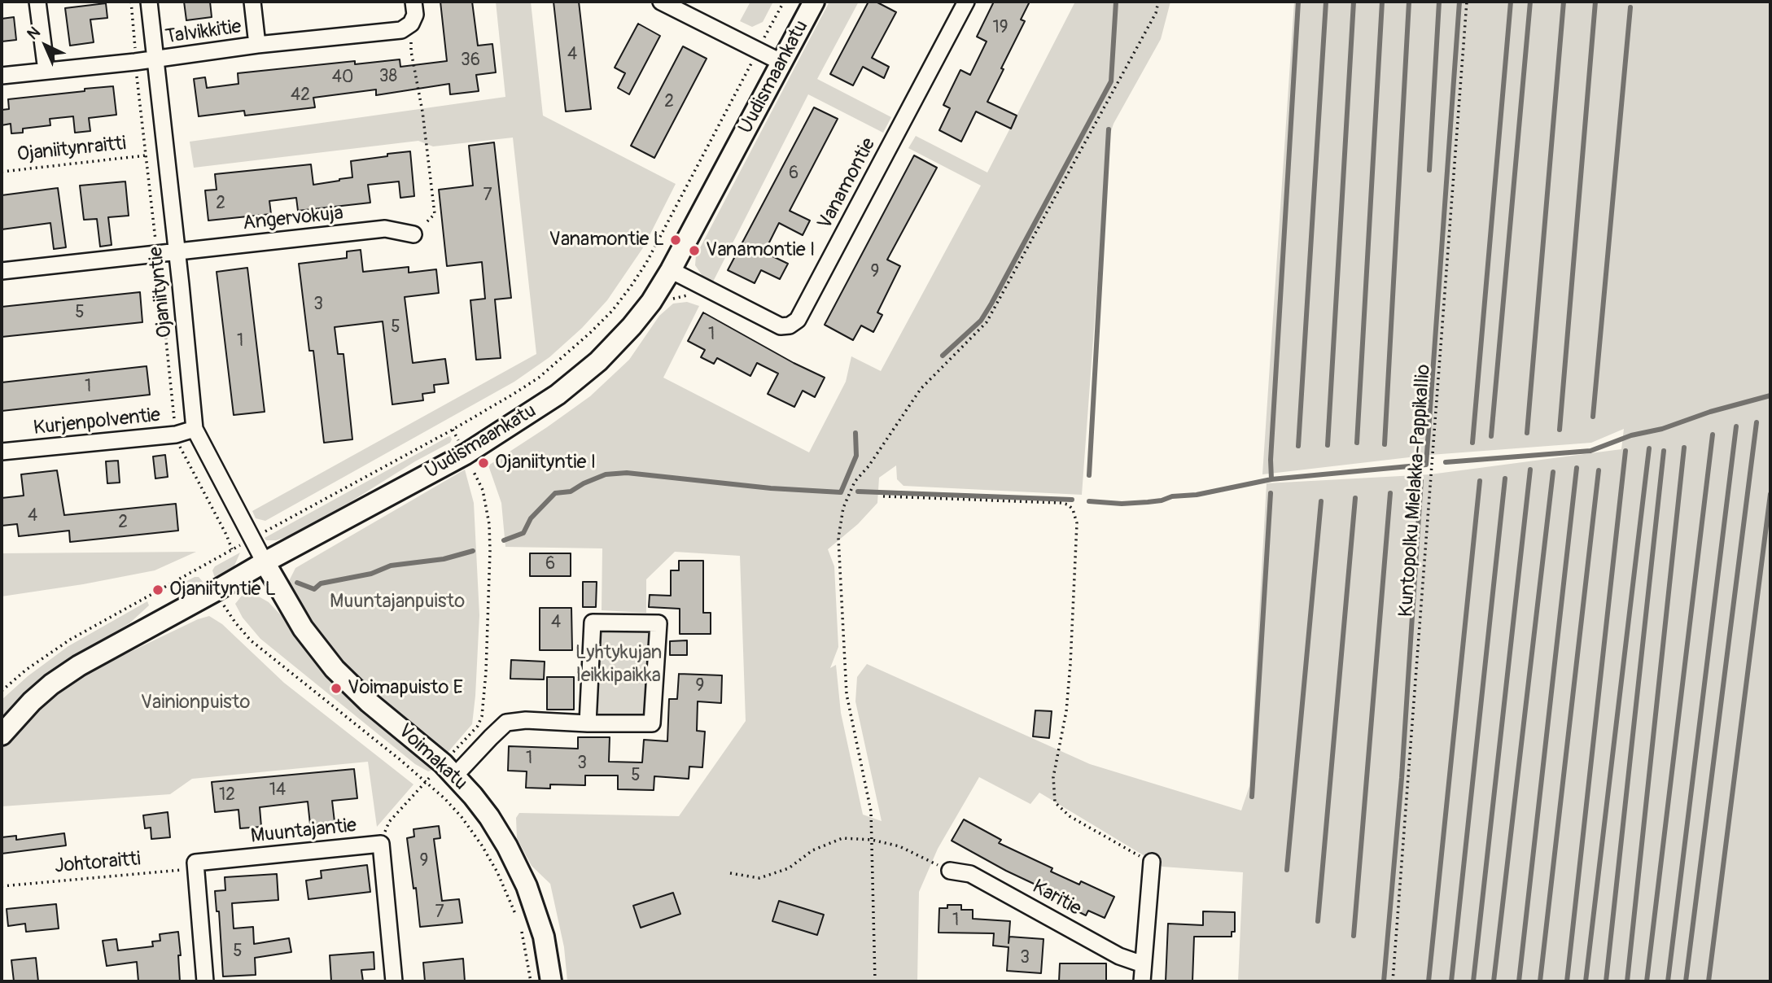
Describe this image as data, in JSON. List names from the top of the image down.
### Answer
{
  "streets": {
    "street": [
      "Talvikkitie",
      "Uudismaankatu",
      "Vanamontie",
      "Angervokuja",
      "Ojaniityntie",
      "Kurjenpolventie",
      "Voimakatu",
      "Muuntajantie",
      "Karitie"
    ],
    "path": ["Ojaniitynraitti", "Kuntopolku Mielakka-Pappikallio", "Johtoraitti"]
  },
  "crossings": [
    ["Talvikkitie", "Ojaniityntie"],
    ["Uudismaankatu", "Vanamontie"],
    ["Uudismaankatu", "Ojaniityntie"],
    ["Uudismaankatu", "Voimakatu"],
    ["Angervokuja", "Ojaniityntie"],
    ["Ojaniityntie", "Kurjenpolventie"],
    ["Ojaniityntie", "Voimakatu"],
    ["Muuntajantie", "Johtoraitti"]
  ],
  "parks": ["Muuntajanpuisto", "Lyhtykujan leikkipaikka", "Vainionpuisto"],
  "places": [
    "Vanamontie L",
    "Vanamontie I",
    "Ojaniityntie I",
    "Ojaniityntie L",
    "Voimapuisto E"
  ],
  "house_numbers": [
    "19",
    "4",
    "36",
    "38",
    "40",
    "42",
    "2",
    "6",
    "7",
    "2",
    "9",
    "3",
    "5",
    "5",
    "1",
    "1",
    "1",
    "4",
    "2",
    "6",
    "4",
    "9",
    "1",
    "3",
    "5",
    "14",
    "12",
    "9",
    "7",
    "1",
    "5",
    "3"
  ],
  "north": "top left"
}
